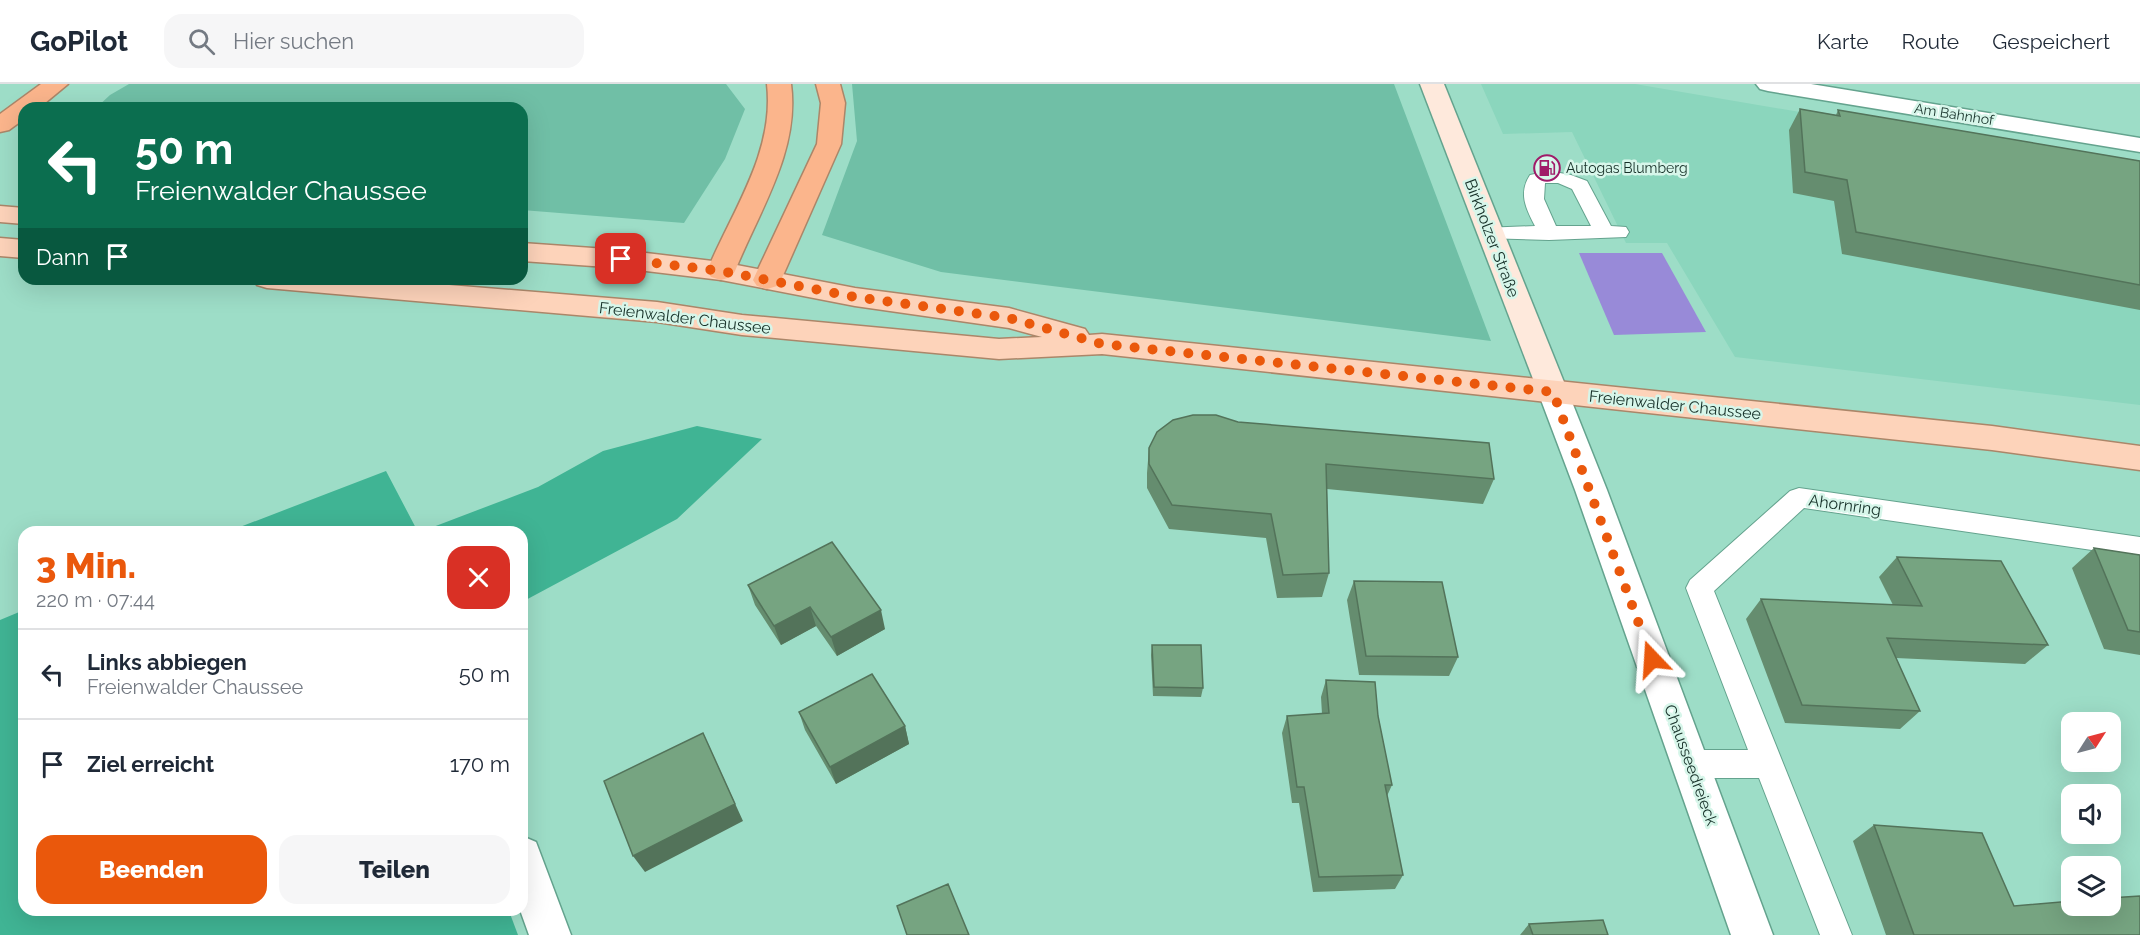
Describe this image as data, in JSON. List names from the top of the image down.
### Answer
{
  "streets": {
    "main road": ["Birkholzer Straße", "Freienwalder Chaussee"],
    "street": ["Am Bahnhof", "Chausseedreieck"],
    "lane": ["Ahornring"]
  },
  "crossings": [
    ["Birkholzer Straße", "Freienwalder Chaussee"],
    ["Birkholzer Straße", "Chausseedreieck"],
    ["Freienwalder Chaussee", "Chausseedreieck"]
  ],
  "places": {
    "fuel station": ["Autogas Blumberg"]
  },
  "north": "top right",
  "page": {
    "header": "GoPilot",
    "search": "Hier suchen",
    "nav": ["Karte", "Route", "Gespeichert"],
    "turn": ["50 m", "Freienwalder Chaussee"],
    "then": "Dann",
    "heading": ["3 Min.", "220 m · 07:44"],
    "list": [
      {
        "name": "Links abbiegen",
        "note": "Freienwalder Chaussee",
        "value": "50 m"
      },
      {
        "name": "Ziel erreicht",
        "value": "170 m"
      }
    ],
    "buttons": ["Beenden", "Teilen"]
  }
}
